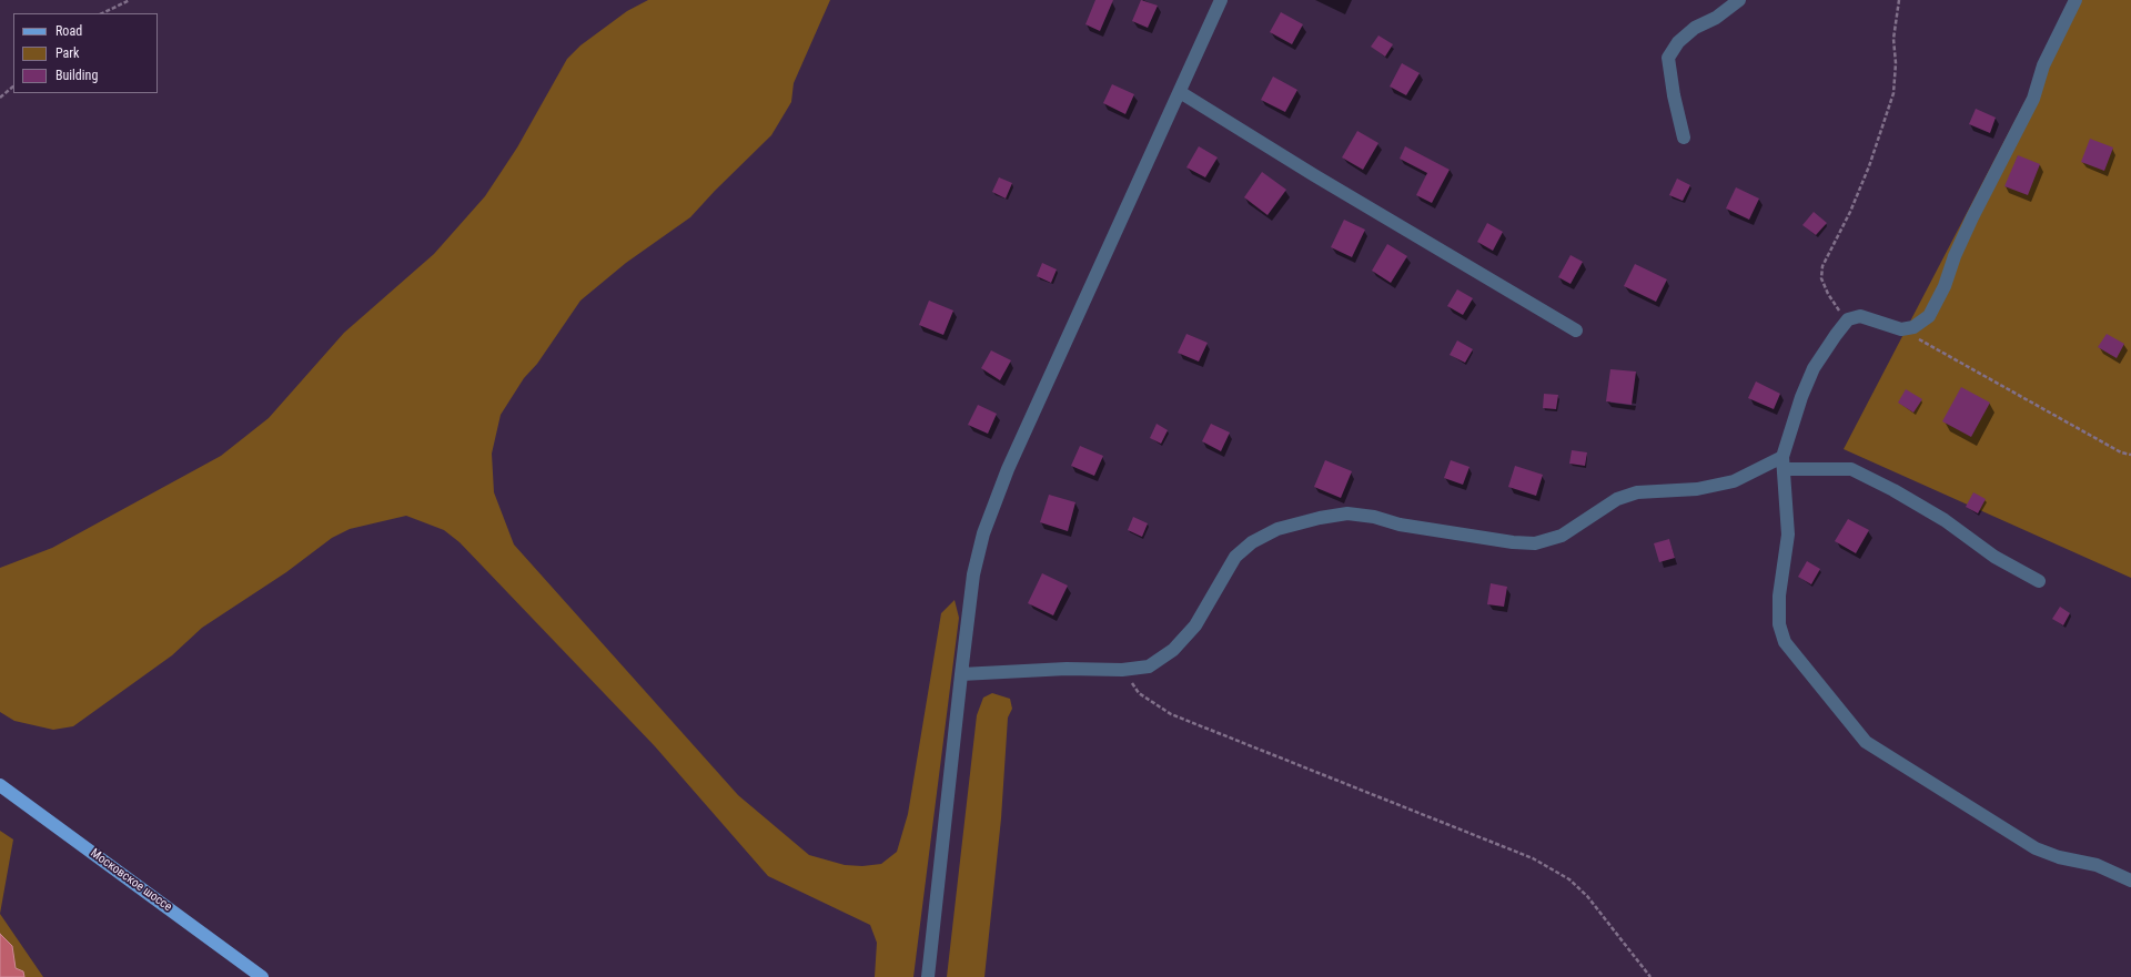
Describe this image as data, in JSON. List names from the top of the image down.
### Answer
{
  "streets": {
    "main road": ["Московское шоссе"]
  },
  "legend": ["Road", "Park", "Building"]
}
